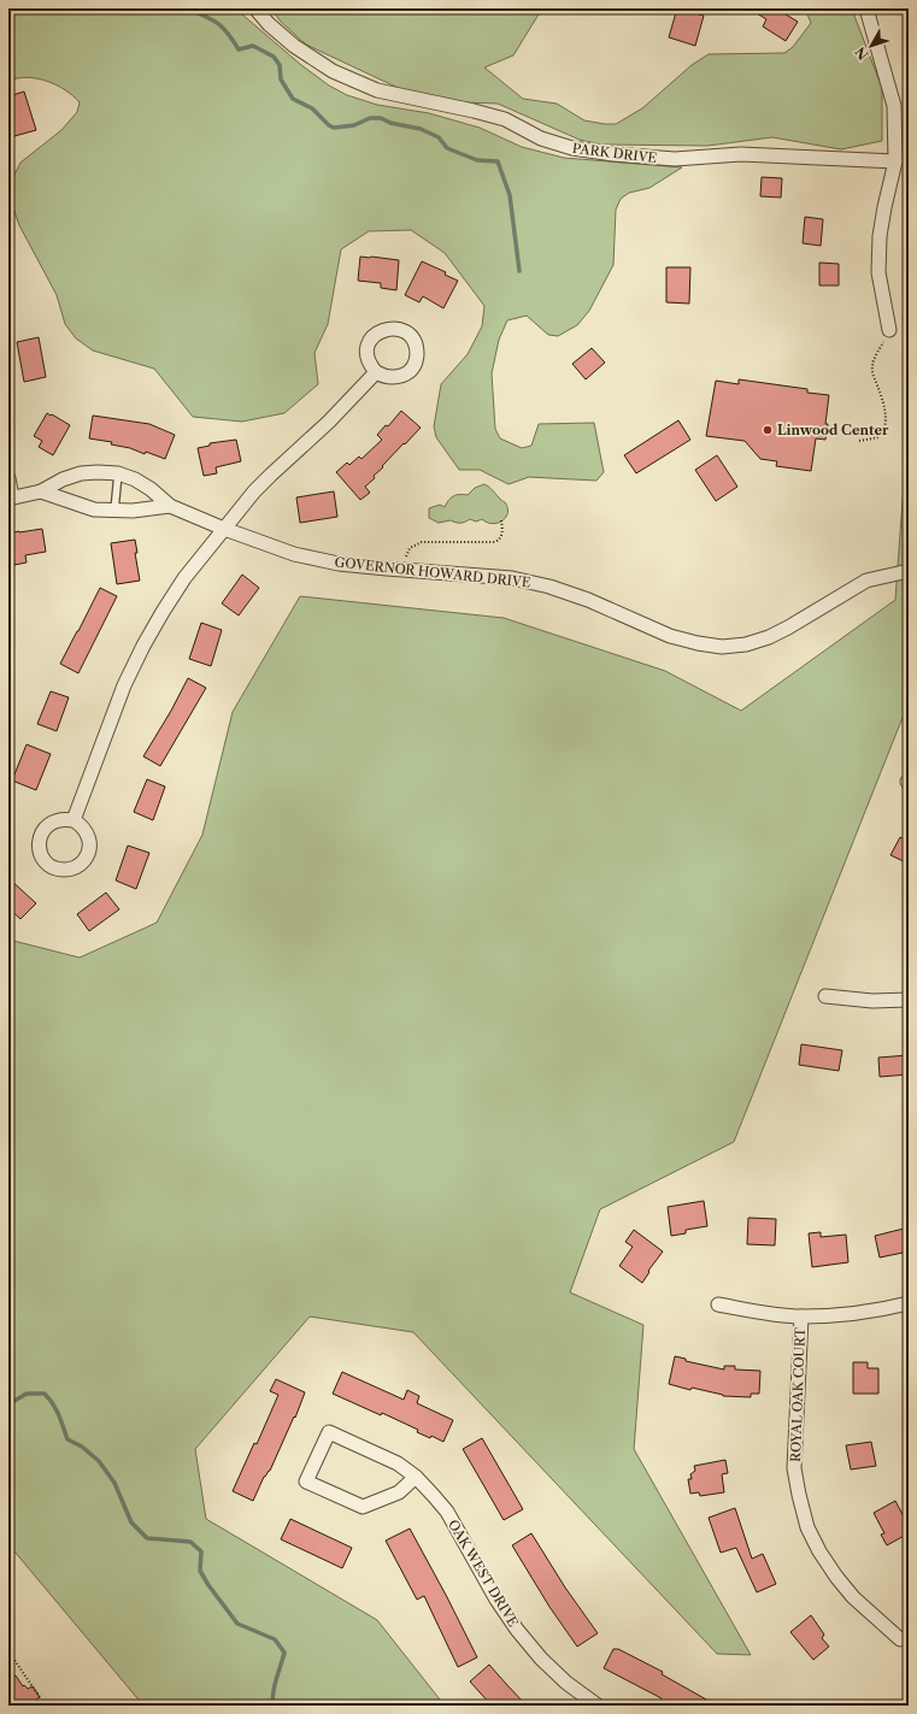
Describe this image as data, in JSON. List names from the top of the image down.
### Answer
{
  "streets": {
    "street": [
      "PARK DRIVE",
      "GOVERNOR HOWARD DRIVE",
      "ROYAL OAK COURT",
      "OAK WEST DRIVE"
    ]
  },
  "places": ["Linwood Center"],
  "north": "bottom left"
}
